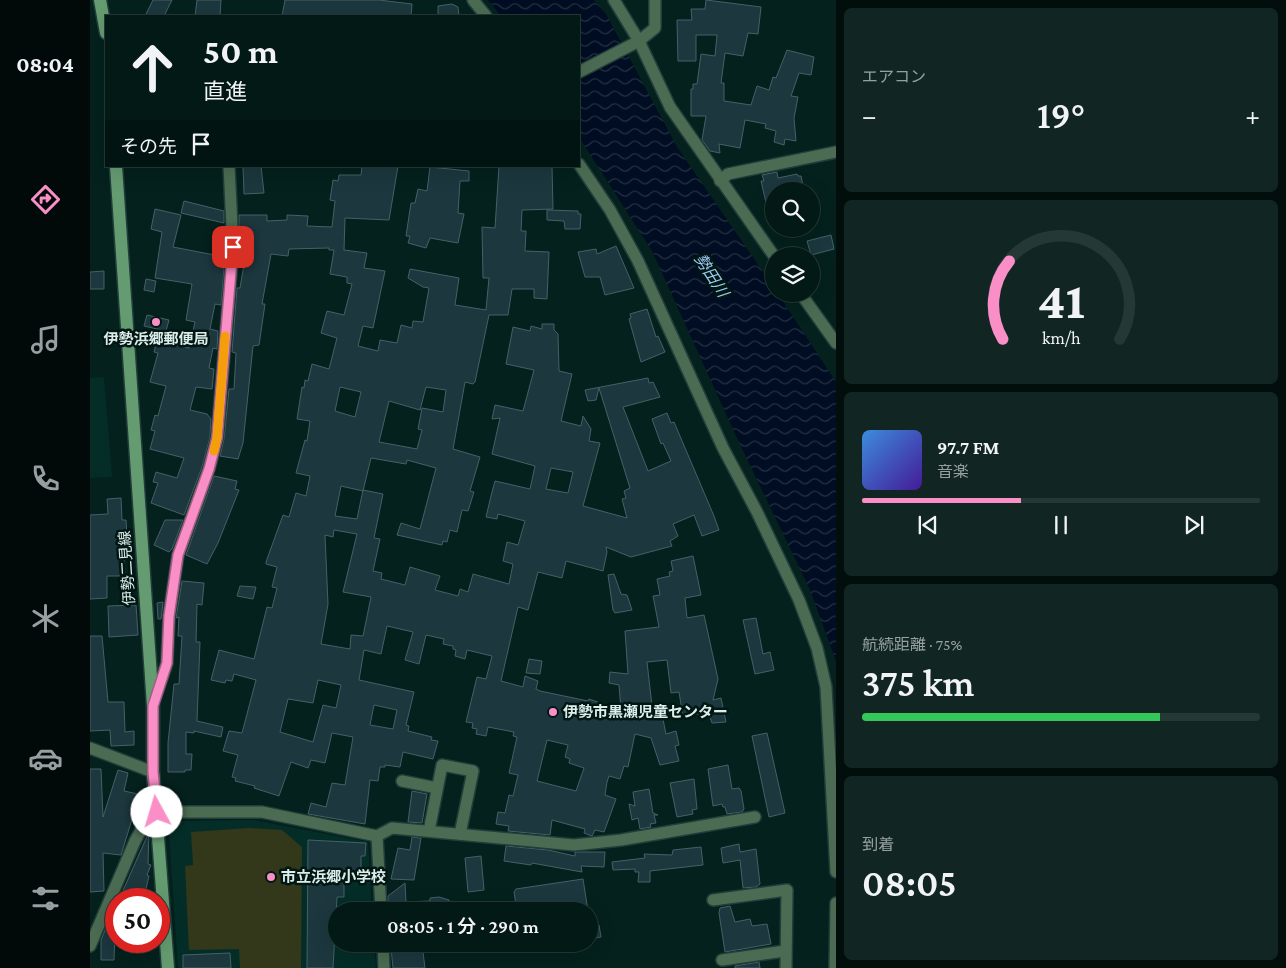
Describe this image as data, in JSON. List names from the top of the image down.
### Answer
{
  "streets": {
    "main road": ["伊勢二見線"]
  },
  "water": ["勢田川"],
  "places": ["伊勢浜郷郵便局", "伊勢市黒瀬児童センター", "市立浜郷小学校"],
  "page": {
    "tabs": "08:04",
    "tile": [
      "エアコン",
      ["航続距離 · 75%", "375 km"],
      ["到着", "08:05"]
    ],
    "turn": ["50 m", "直進"],
    "heat": ["−", "19°", "+"],
    "then": "その先",
    "song": ["97.7 FM", "音楽"],
    "limit": "50",
    "trip": "08:05 · 1 分 · 290 m",
    "gauge": ["41", "km/h"]
  }
}
